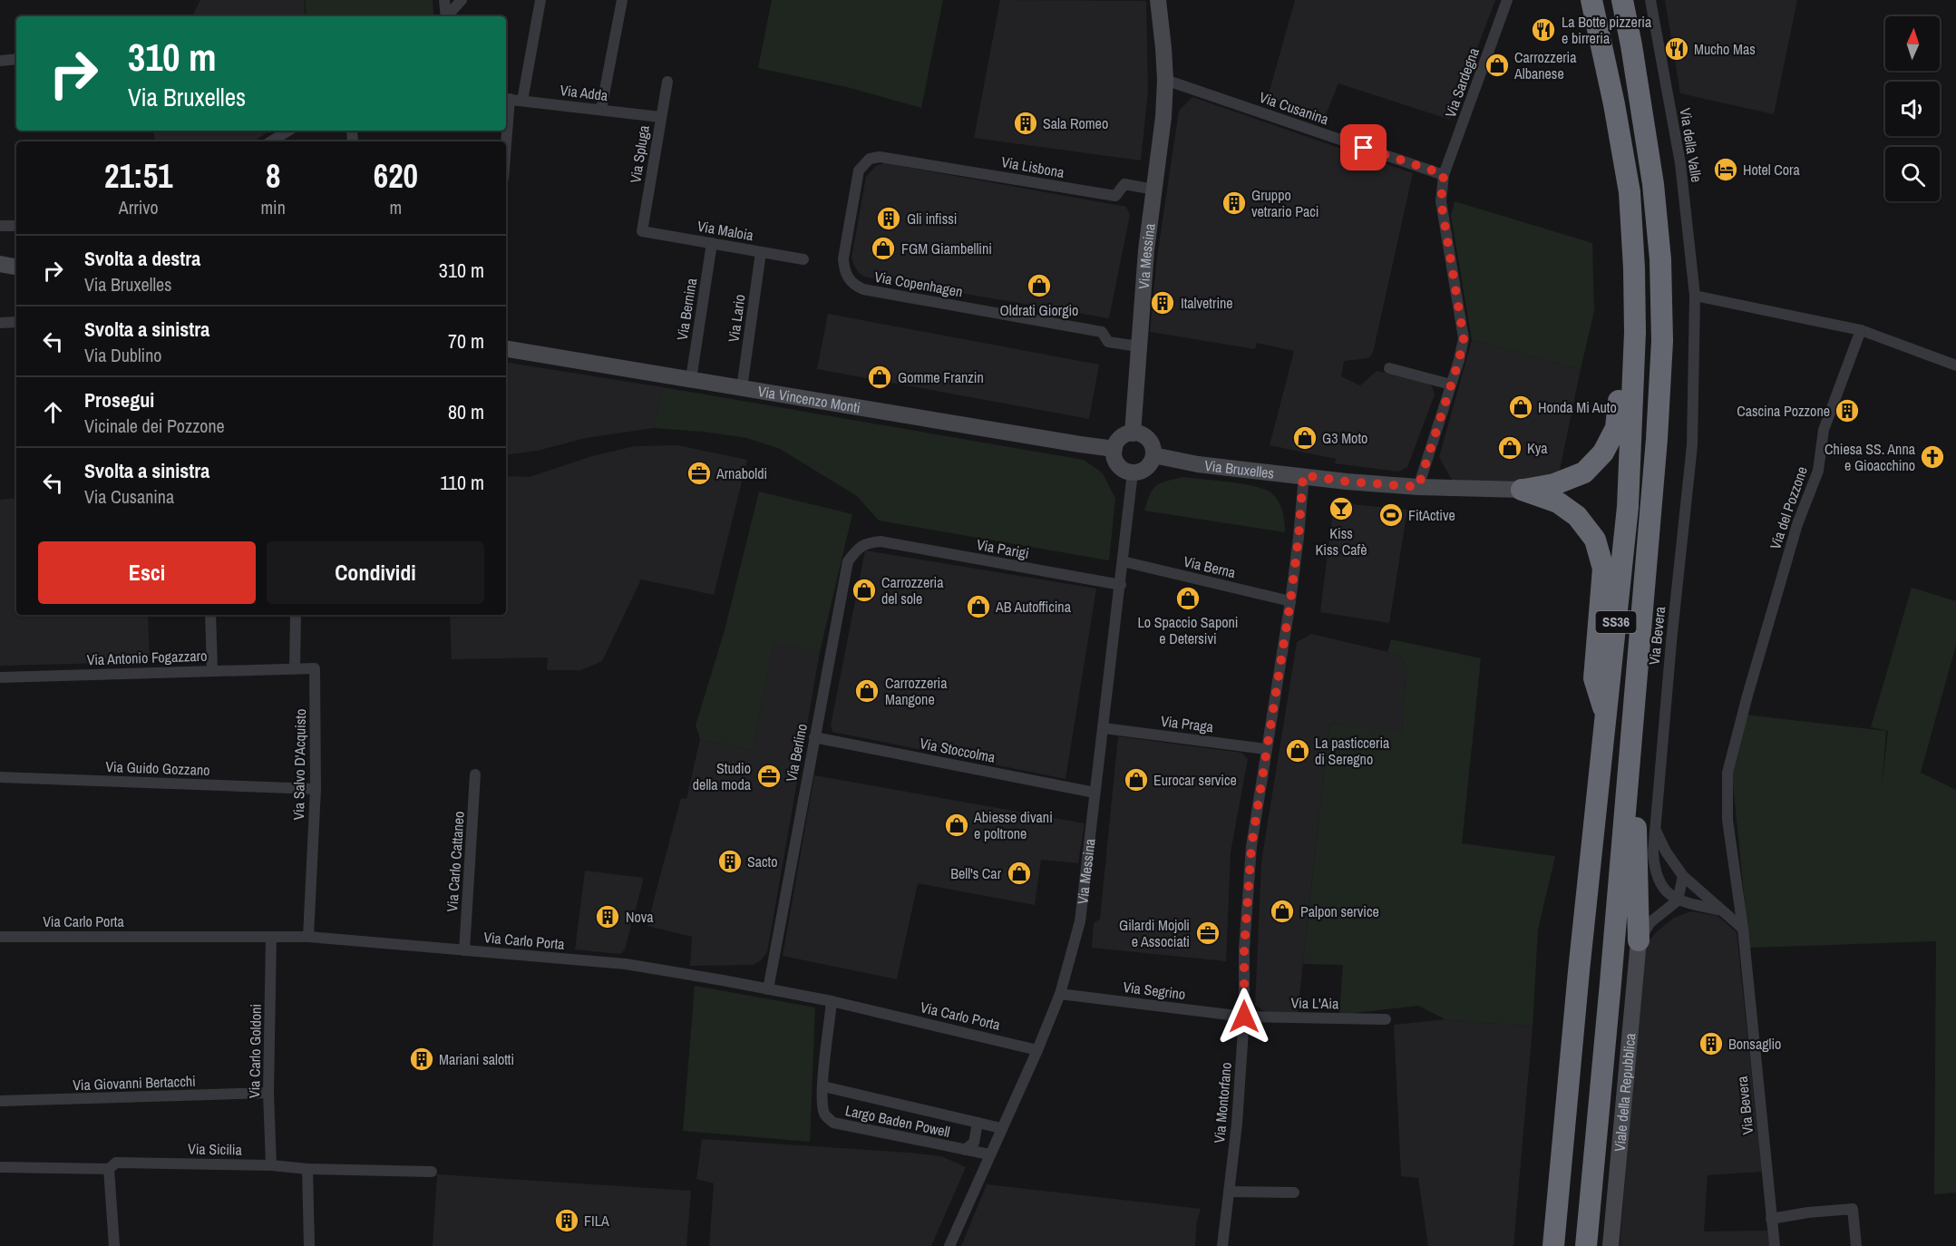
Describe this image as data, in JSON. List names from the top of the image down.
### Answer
{
  "streets": {
    "highway": ["SS36"],
    "street": [
      "Via Sardegna",
      "Via Adda",
      "Via Cusanina",
      "Via della Valle",
      "Via Spluga",
      "Via Lisbona",
      "Via Maloia",
      "Via Messina",
      "Via Copenhagen",
      "Via Bernina",
      "Via Lario",
      "Via Vincenzo Monti",
      "Via Bruxelles",
      "Via del Pozzone",
      "Via Parigi",
      "Via Berna",
      "Via Bevera",
      "Via Antonio Fogazzaro",
      "Via Praga",
      "Via Stoccolma",
      "Via Berlino",
      "Via Salvo D'Acquisto",
      "Via Guido Gozzano",
      "Via Carlo Cattaneo",
      "Via Carlo Porta",
      "Via Segrino",
      "Via L'Aia",
      "Via Carlo Goldoni",
      "Via Giovanni Bertacchi",
      "Viale della Repubblica",
      "Via Montorfano",
      "Largo Baden Powell",
      "Via Sicilia"
    ]
  },
  "crossings": [
    ["Via Sardegna", "Via Cusanina"],
    ["Via Sardegna", "Via Bruxelles"],
    ["Via Adda", "Via Spluga"],
    ["Via Cusanina", "Via Messina"],
    ["Via della Valle", "Via Bevera"],
    ["Via Spluga", "Via Maloia"],
    ["Via Lisbona", "Via Messina"],
    ["Via Lisbona", "Via Copenhagen"],
    ["Via Maloia", "Via Bernina"],
    ["Via Maloia", "Via Lario"],
    ["Via Messina", "Via Copenhagen"],
    ["Via Messina", "Via Vincenzo Monti"],
    ["Via Messina", "Via Bruxelles"],
    ["Via Messina", "Via Parigi"],
    ["Via Messina", "Via Berna"],
    ["Via Messina", "Via Praga"],
    ["Via Messina", "Via Stoccolma"],
    ["Via Messina", "Via Carlo Porta"],
    ["Via Messina", "Via Segrino"],
    ["Via Messina", "Largo Baden Powell"],
    ["Via Bernina", "Via Vincenzo Monti"],
    ["Via Lario", "Via Vincenzo Monti"],
    ["Via Vincenzo Monti", "Via Bruxelles"],
    ["Via Bruxelles", "Via Montorfano"],
    ["Via del Pozzone", "Via Bevera"],
    ["Via Parigi", "Via Berlino"],
    ["Via Berna", "Via Montorfano"],
    ["Via Antonio Fogazzaro", "Via Salvo D'Acquisto"],
    ["Via Praga", "Via Montorfano"],
    ["Via Stoccolma", "Via Berlino"],
    ["Via Berlino", "Via Carlo Porta"],
    ["Via Salvo D'Acquisto", "Via Guido Gozzano"],
    ["Via Salvo D'Acquisto", "Via Carlo Porta"],
    ["Via Carlo Cattaneo", "Via Carlo Porta"],
    ["Via Carlo Porta", "Via Carlo Goldoni"],
    ["Via Carlo Porta", "Largo Baden Powell"],
    ["Via Segrino", "Via L'Aia"],
    ["Via Segrino", "Via Montorfano"],
    ["Via L'Aia", "Via Montorfano"],
    ["Via Carlo Goldoni", "Via Giovanni Bertacchi"],
    ["Via Carlo Goldoni", "Via Sicilia"]
  ],
  "places": {
    "restaurant": ["La Botte pizzeria e birreria", "Mucho Mas"],
    "shop": [
      "Carrozzeria Albanese",
      "FGM Giambellini",
      "Oldrati Giorgio",
      "Gomme Franzin",
      "Honda Mi Auto",
      "G3 Moto",
      "Kya",
      "Carrozzeria del sole",
      "Lo Spaccio Saponi e Detersivi",
      "AB Autofficina",
      "Carrozzeria Mangone",
      "La pasticceria di Seregno",
      "Eurocar service",
      "Abiesse divani e poltrone",
      "Bell's Car",
      "Palpon service"
    ],
    "building": [
      "Sala Romeo",
      "Gruppo vetrario Paci",
      "Gli infissi",
      "Italvetrine",
      "Cascina Pozzone",
      "Sacto",
      "Nova",
      "Bonsaglio",
      "Mariani salotti",
      "FILA"
    ],
    "hotel": ["Hotel Cora"],
    "church": ["Chiesa SS. Anna e Gioacchino"],
    "office": ["Arnaboldi", "Studio della moda", "Gilardi Mojoli e Associati"],
    "bar": ["Kiss Kiss Cafè"],
    "sports": ["FitActive"]
  },
  "north": "top",
  "page": {
    "turn": ["310 m", "Via Bruxelles"],
    "eta": [
      "21:51",
      "Arrivo",
      "8",
      "min",
      "620",
      "m"
    ],
    "list": [
      {
        "name": "Svolta a destra",
        "note": "Via Bruxelles",
        "value": "310 m"
      },
      {
        "name": "Svolta a sinistra",
        "note": "Via Dublino",
        "value": "70 m"
      },
      {
        "name": "Prosegui",
        "note": "Vicinale dei Pozzone",
        "value": "80 m"
      },
      {
        "name": "Svolta a sinistra",
        "note": "Via Cusanina",
        "value": "110 m"
      }
    ],
    "buttons": ["Esci", "Condividi"]
  }
}
